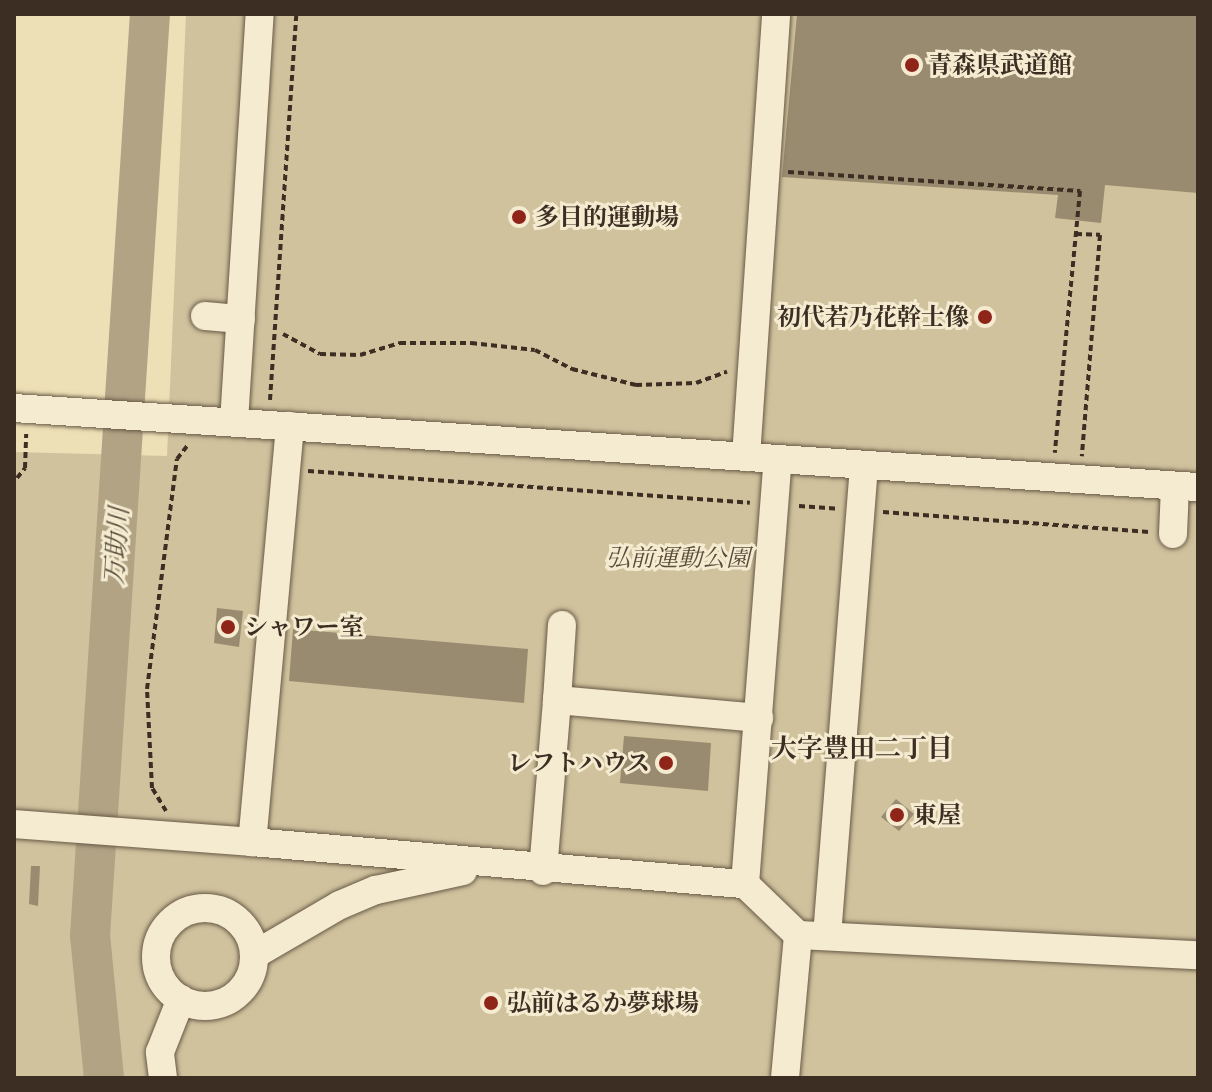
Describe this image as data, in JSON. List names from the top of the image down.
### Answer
{
  "districts": ["大字豊田二丁目"],
  "water": ["万助川"],
  "parks": ["弘前運動公園"],
  "places": [
    "青森県武道館",
    "多目的運動場",
    "初代若乃花幹士像",
    "シャワー室",
    "レフトハウス",
    "東屋",
    "弘前はるか夢球場"
  ]
}
